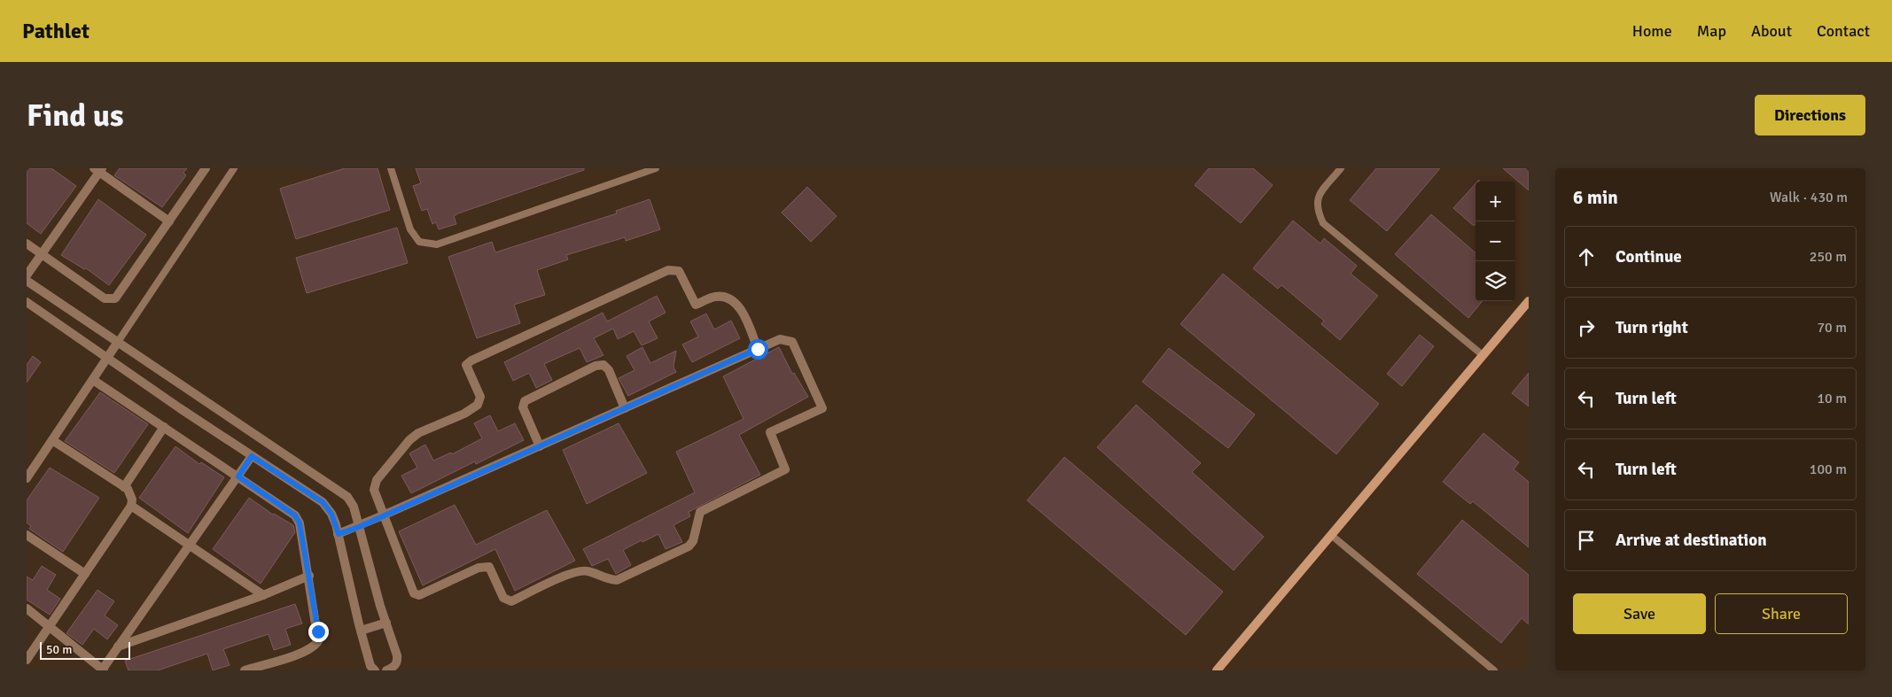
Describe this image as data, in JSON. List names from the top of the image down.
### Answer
{
  "scale_bar": "50 m",
  "page": {
    "header": "Pathlet",
    "nav": [
      "Home",
      "Map",
      "About",
      "Contact"
    ],
    "buttons": [
      "Directions",
      ["Save", "Share"]
    ],
    "title": "Find us",
    "heading": ["6 min", "Walk · 430 m"],
    "map_buttons": ["+", "−"],
    "list": [
      ["Continue", "250 m"],
      ["Turn right", "70 m"],
      ["Turn left", "10 m"],
      ["Turn left", "100 m"],
      "Arrive at destination"
    ],
    "scale": "50 m"
  }
}
